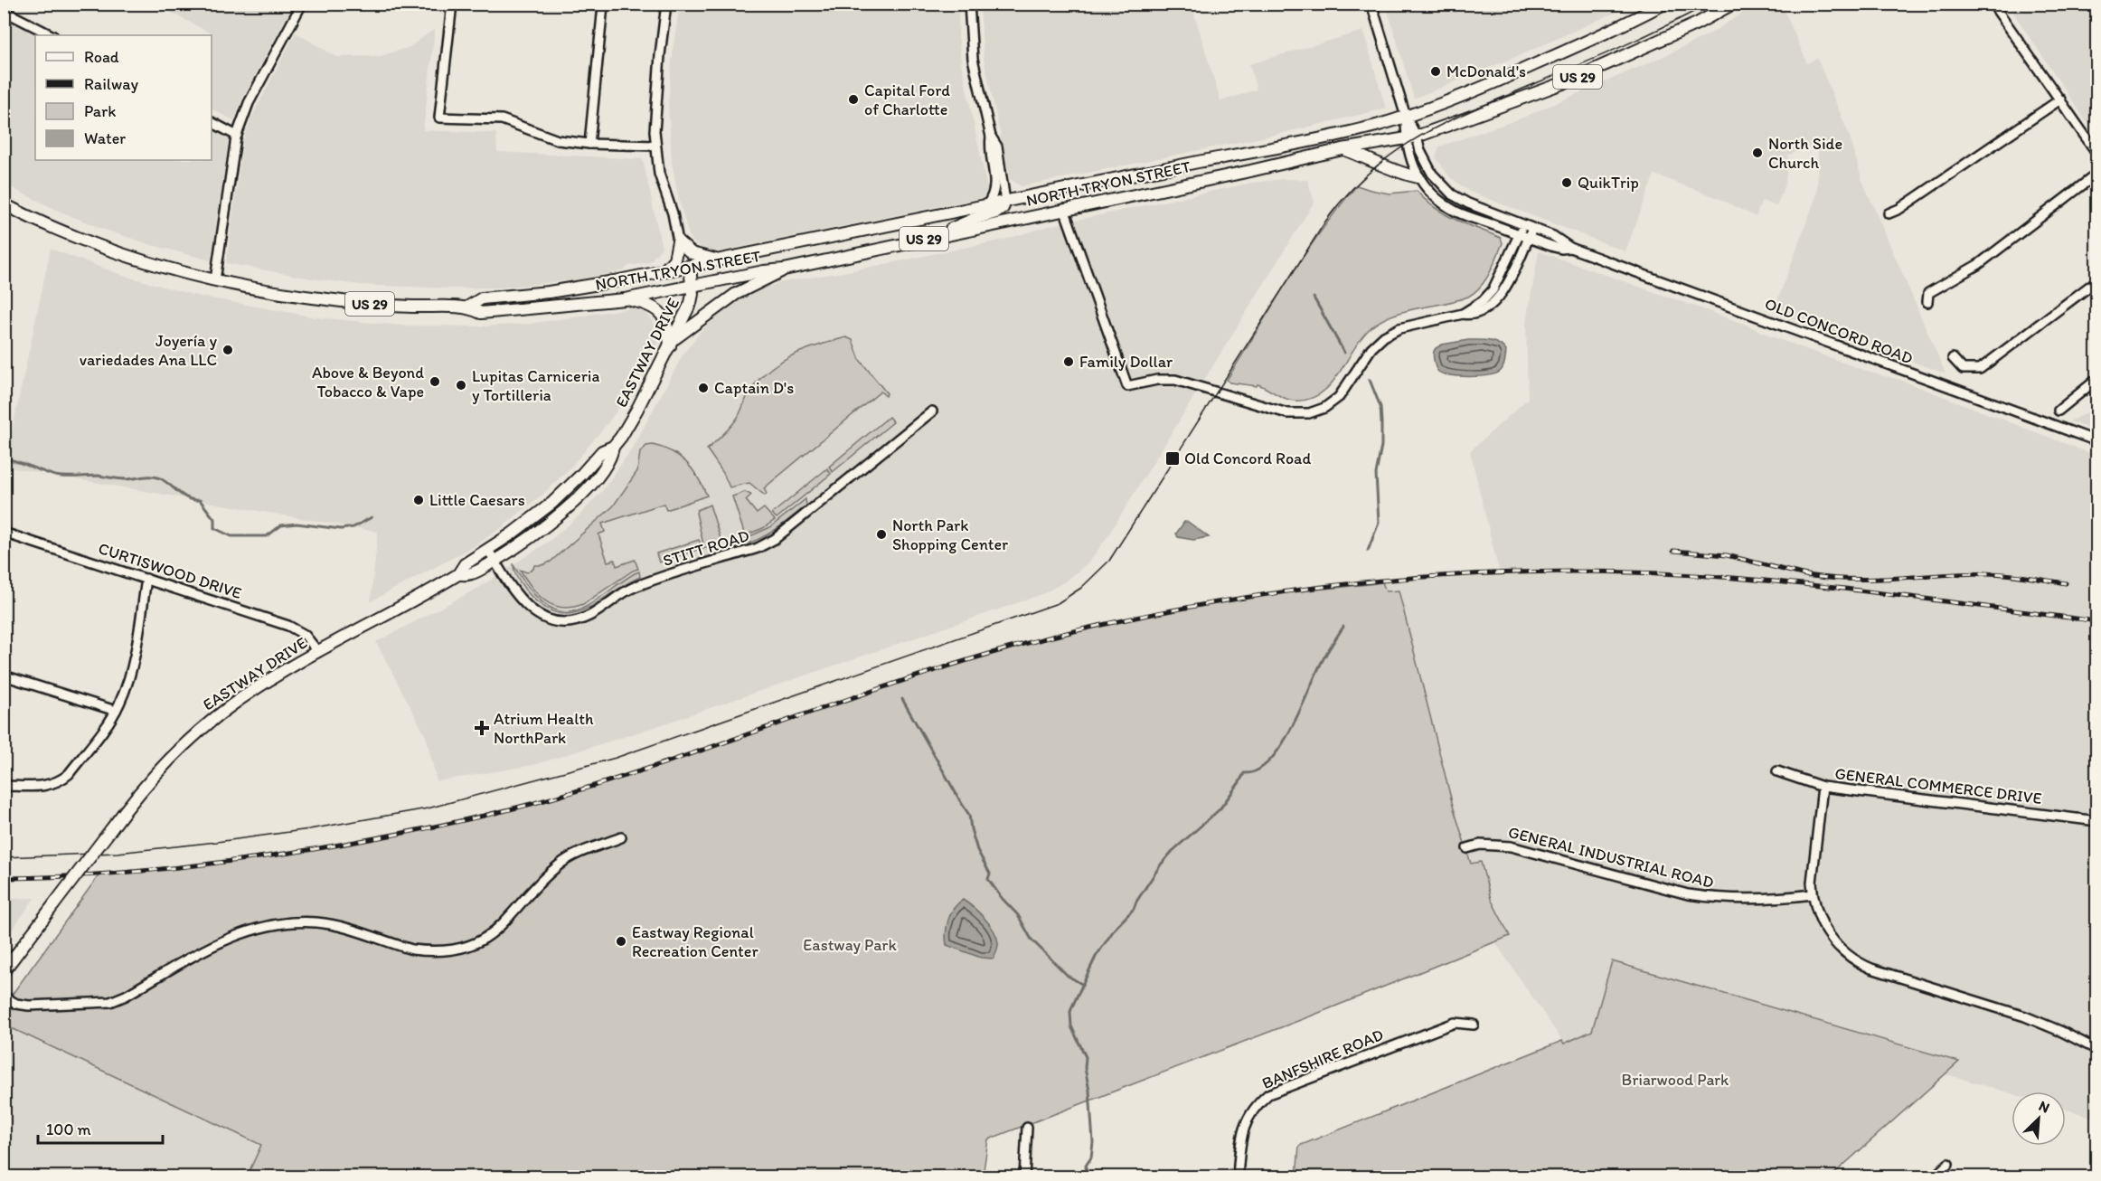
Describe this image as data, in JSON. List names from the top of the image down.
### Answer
{
  "streets": {
    "main road": ["US 29", "NORTH TRYON STREET", "EASTWAY DRIVE"],
    "street": [
      "OLD CONCORD ROAD",
      "STITT ROAD",
      "CURTISWOOD DRIVE",
      "GENERAL COMMERCE DRIVE",
      "GENERAL INDUSTRIAL ROAD",
      "BANFSHIRE ROAD"
    ]
  },
  "crossings": [
    ["NORTH TRYON STREET", "OLD CONCORD ROAD"],
    ["NORTH TRYON STREET", "EASTWAY DRIVE"],
    ["EASTWAY DRIVE", "STITT ROAD"],
    ["EASTWAY DRIVE", "CURTISWOOD DRIVE"]
  ],
  "parks": ["Eastway Park", "Briarwood Park"],
  "places": {
    "other": [
      "McDonald's",
      "Capital Ford of Charlotte",
      "North Side Church",
      "QuikTrip",
      "Joyería y variedades Ana LLC",
      "Family Dollar",
      "Above & Beyond Tobacco & Vape",
      "Lupitas Carniceria y Tortilleria",
      "Captain D's",
      "Little Caesars",
      "North Park Shopping Center",
      "Eastway Regional Recreation Center"
    ],
    "transit": ["Old Concord Road"],
    "health": ["Atrium Health NorthPark"]
  },
  "legend": [
    "Road",
    "Railway",
    "Park",
    "Water"
  ],
  "scale_bar": "100 m",
  "north": "top right"
}
